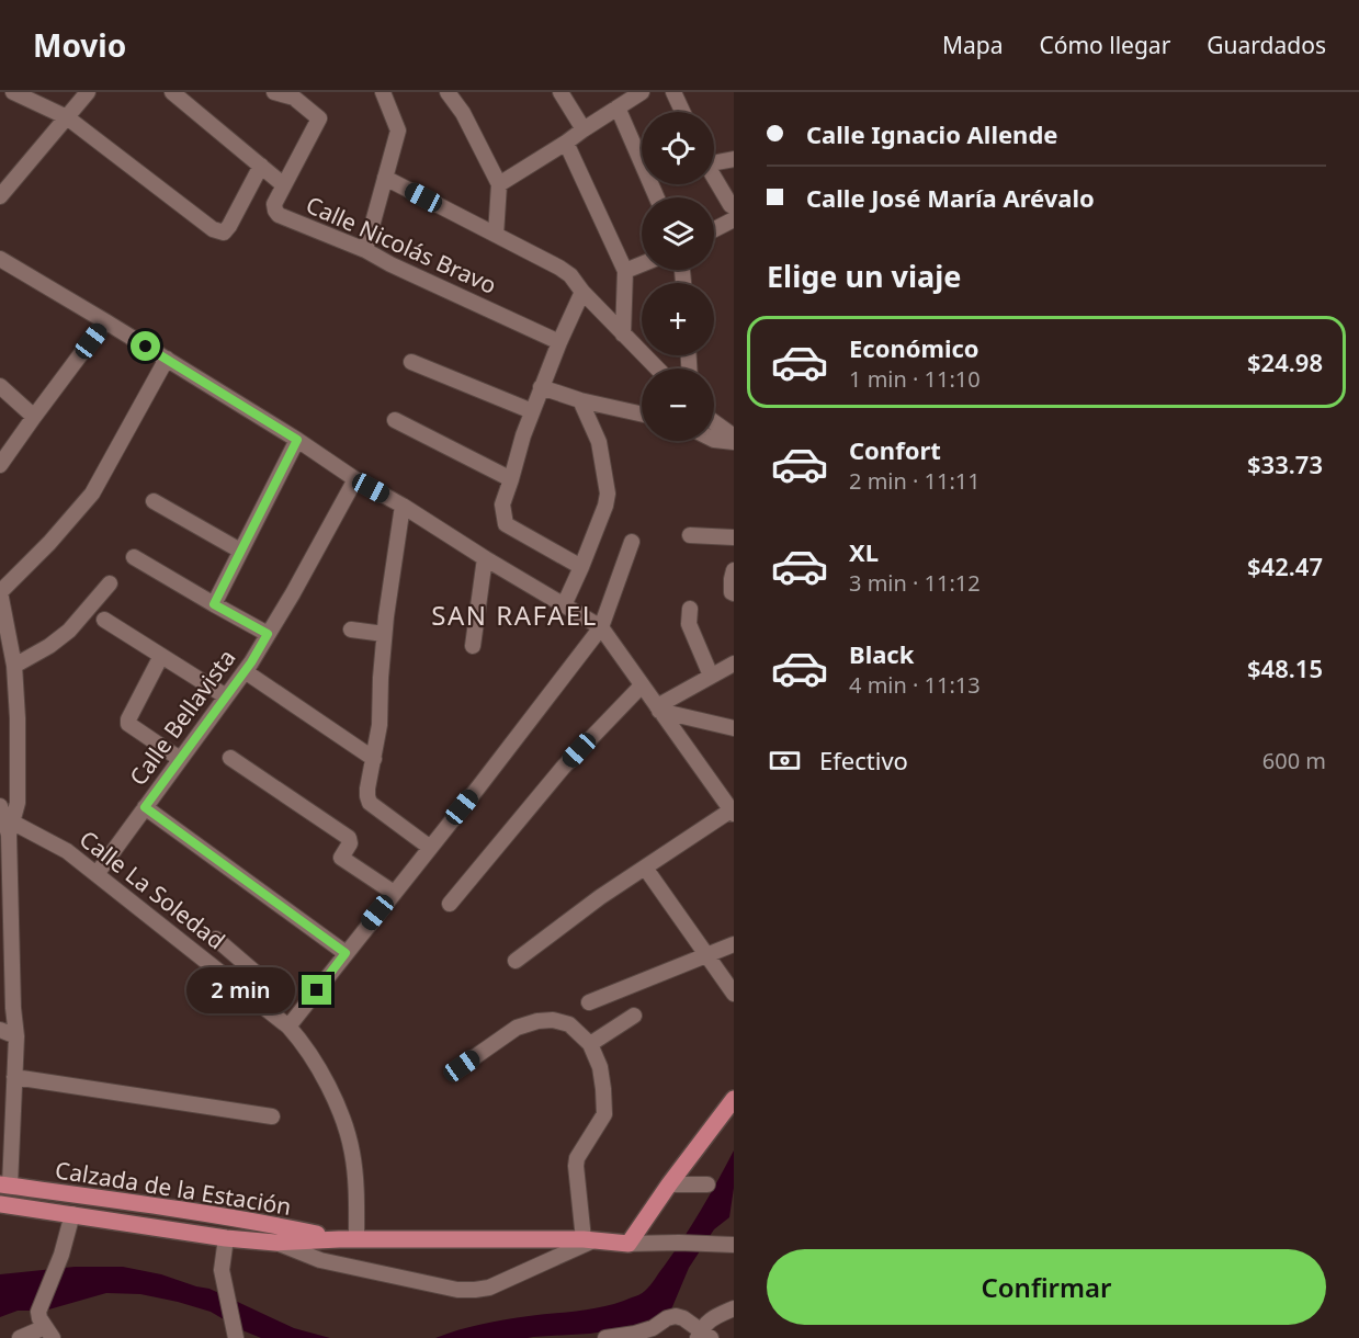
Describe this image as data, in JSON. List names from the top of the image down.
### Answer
{
  "streets": {
    "main road": ["Calzada de la Estación"],
    "street": ["Calle Nicolás Bravo", "Calle Bellavista", "Calle La Soledad"]
  },
  "crossings": [
    ["Calle Bellavista", "Calle La Soledad"],
    ["Calle La Soledad", "Calzada de la Estación"]
  ],
  "districts": ["SAN RAFAEL"],
  "page": {
    "header": "Movio",
    "nav": ["Mapa", "Cómo llegar", "Guardados"],
    "banner": ["Calle Ignacio Allende", "Calle José María Arévalo"],
    "map_buttons": ["+", "−"],
    "heading": "Elige un viaje",
    "list": [
      {
        "name": "Económico",
        "note": "1 min · 11:10",
        "value": "$24.98"
      },
      {
        "name": "Confort",
        "note": "2 min · 11:11",
        "value": "$33.73"
      },
      {
        "name": "XL",
        "note": "3 min · 11:12",
        "value": "$42.47"
      },
      {
        "name": "Black",
        "note": "4 min · 11:13",
        "value": "$48.15"
      }
    ],
    "pay": ["Efectivo", "600 m"],
    "bubble": "2 min",
    "buttons": "Confirmar"
  }
}
